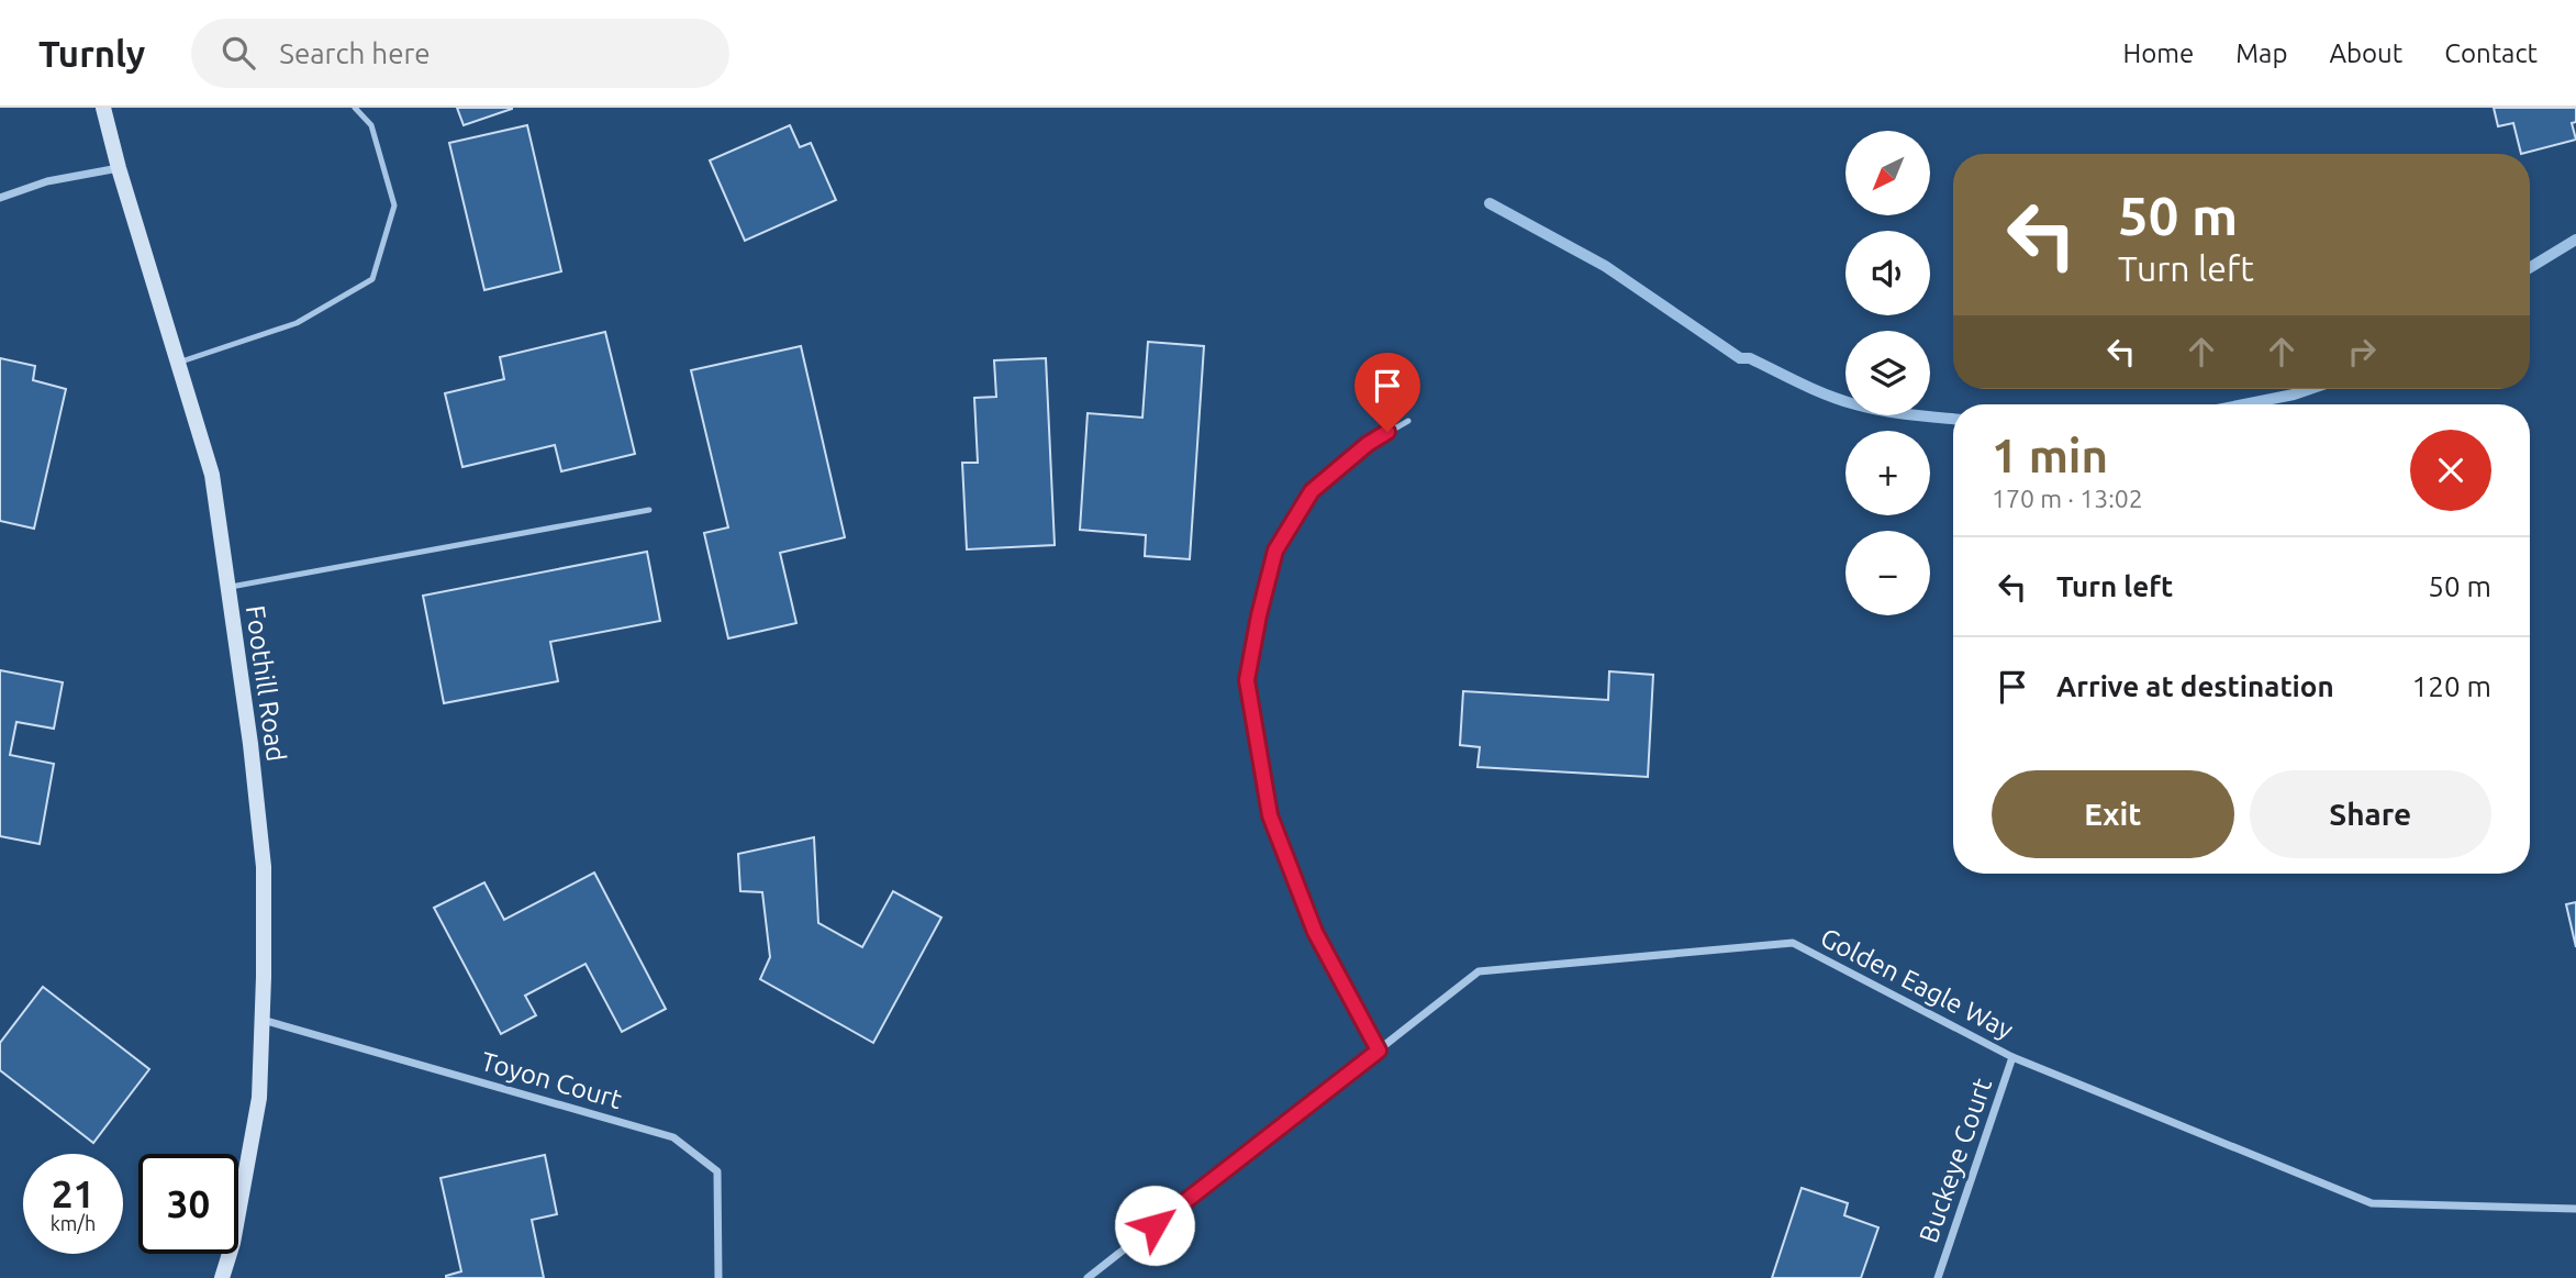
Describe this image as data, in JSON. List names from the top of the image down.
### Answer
{
  "streets": {
    "main road": ["Foothill Road"],
    "street": ["Golden Eagle Way", "Toyon Court", "Buckeye Court"]
  },
  "crossings": [
    ["Foothill Road", "Toyon Court"],
    ["Golden Eagle Way", "Buckeye Court"]
  ],
  "north": "bottom left",
  "page": {
    "header": "Turnly",
    "search": "Search here",
    "nav": [
      "Home",
      "Map",
      "About",
      "Contact"
    ],
    "map_buttons": ["+", "−"],
    "turn": ["50 m", "Turn left"],
    "heading": ["1 min", "170 m · 13:02"],
    "list": [
      {
        "name": "Turn left",
        "value": "50 m"
      },
      {
        "name": "Arrive at destination",
        "value": "120 m"
      }
    ],
    "buttons": ["Exit", "Share"],
    "speed": "21 km/h",
    "limit": "30"
  }
}
